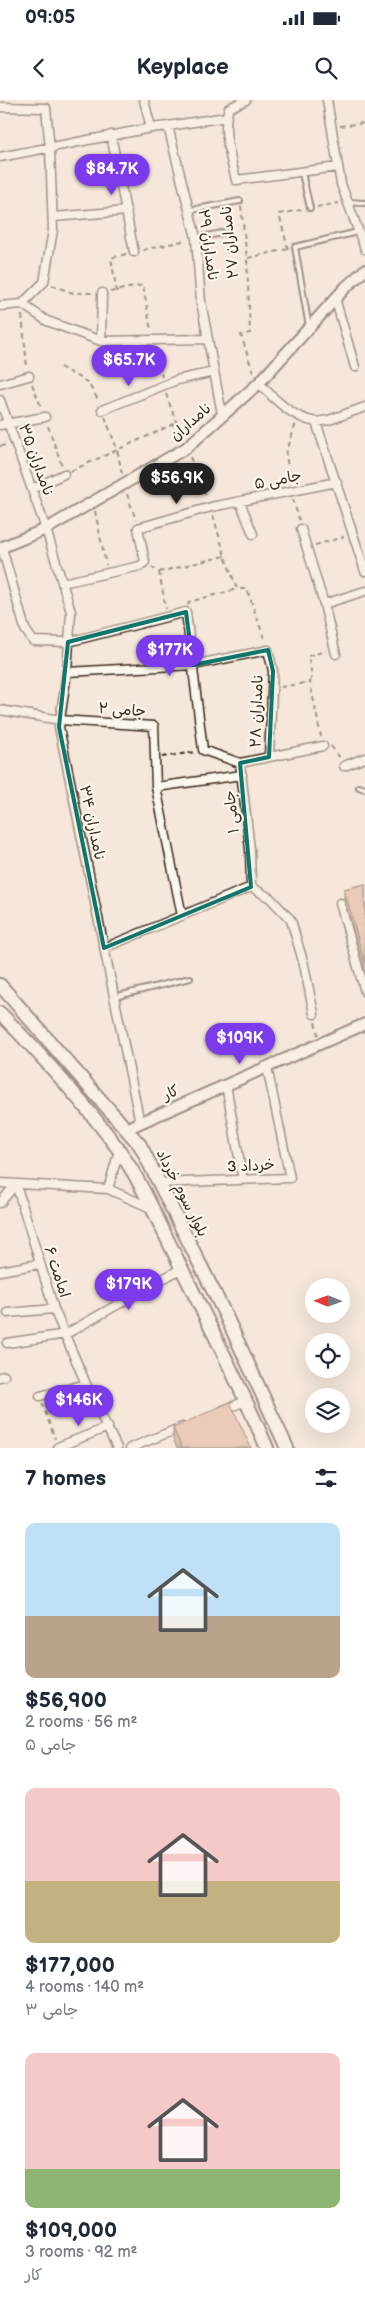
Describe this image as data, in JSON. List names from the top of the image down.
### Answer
{
  "streets": {
    "main road": ["بلوار سوم خرداد"],
    "street": [
      "نامداران ۲۹",
      "نامداران",
      "نامداران ۳۵",
      "جامی ۵",
      "جامی ۲",
      "نامداران ۲۸",
      "جامی ۱",
      "نامداران ۳۴",
      "کار",
      "خرداد 3",
      "امامت ۶"
    ],
    "path": ["نامداران ۲۷"]
  },
  "crossings": [
    ["نامداران ۲۷", "نامداران"],
    ["نامداران ۲۹", "نامداران"],
    ["نامداران", "نامداران ۳۵"],
    ["نامداران", "نامداران ۳۴"],
    ["نامداران ۳۵", "نامداران ۳۴"],
    ["جامی ۲", "نامداران ۳۴"],
    ["نامداران ۳۴", "کار"],
    ["کار", "خرداد 3"],
    ["کار", "بلوار سوم خرداد"],
    ["خرداد 3", "بلوار سوم خرداد"]
  ],
  "north": "left",
  "page": {
    "status": "09:05",
    "header": "Keyplace",
    "price": [
      "$84.7K",
      "$65.7K",
      "$56.9K",
      "$177K",
      "$109K",
      "$179K",
      "$146K"
    ],
    "heading": "7 homes",
    "list": [
      {
        "name": "$56,900",
        "note": "2 rooms · 56 m² · جامی ۵"
      },
      {
        "name": "$177,000",
        "note": "4 rooms · 140 m² · جامی ۳"
      },
      {
        "name": "$109,000",
        "note": "3 rooms · 92 m² · کار"
      }
    ]
  }
}
